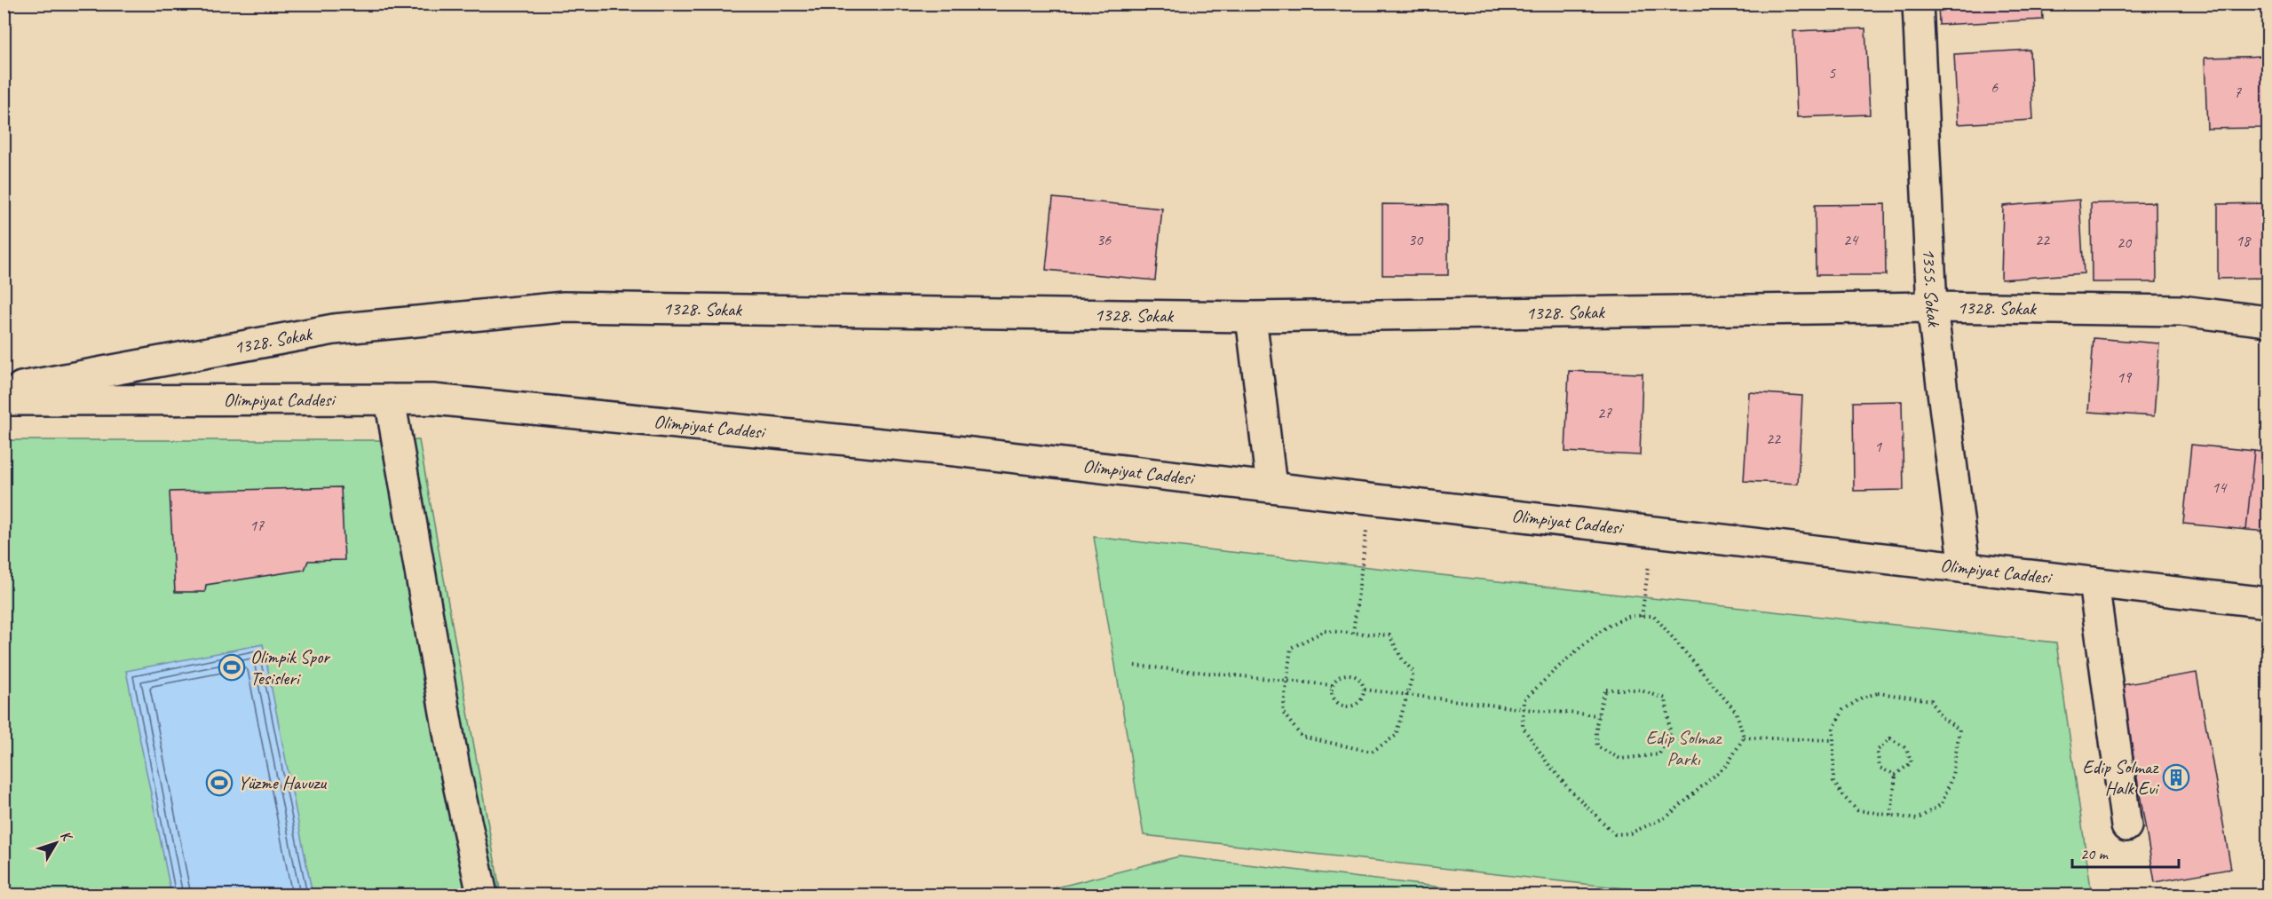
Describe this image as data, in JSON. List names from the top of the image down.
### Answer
{
  "streets": {
    "street": ["1355. Sokak", "1328. Sokak", "Olimpiyat Caddesi"]
  },
  "crossings": [
    ["1355. Sokak", "1328. Sokak"],
    ["1355. Sokak", "Olimpiyat Caddesi"]
  ],
  "parks": ["Edip Solmaz Parkı"],
  "places": {
    "sports": ["Olimpik Spor Tesisleri", "Yüzme Havuzu"],
    "building": ["Edip Solmaz Halk Evi"]
  },
  "house_numbers": [
    "5",
    "6",
    "7",
    "36",
    "30",
    "24",
    "22",
    "18",
    "20",
    "19",
    "27",
    "22",
    "1",
    "14",
    "17"
  ],
  "scale_bar": "20 m",
  "north": "top right"
}
